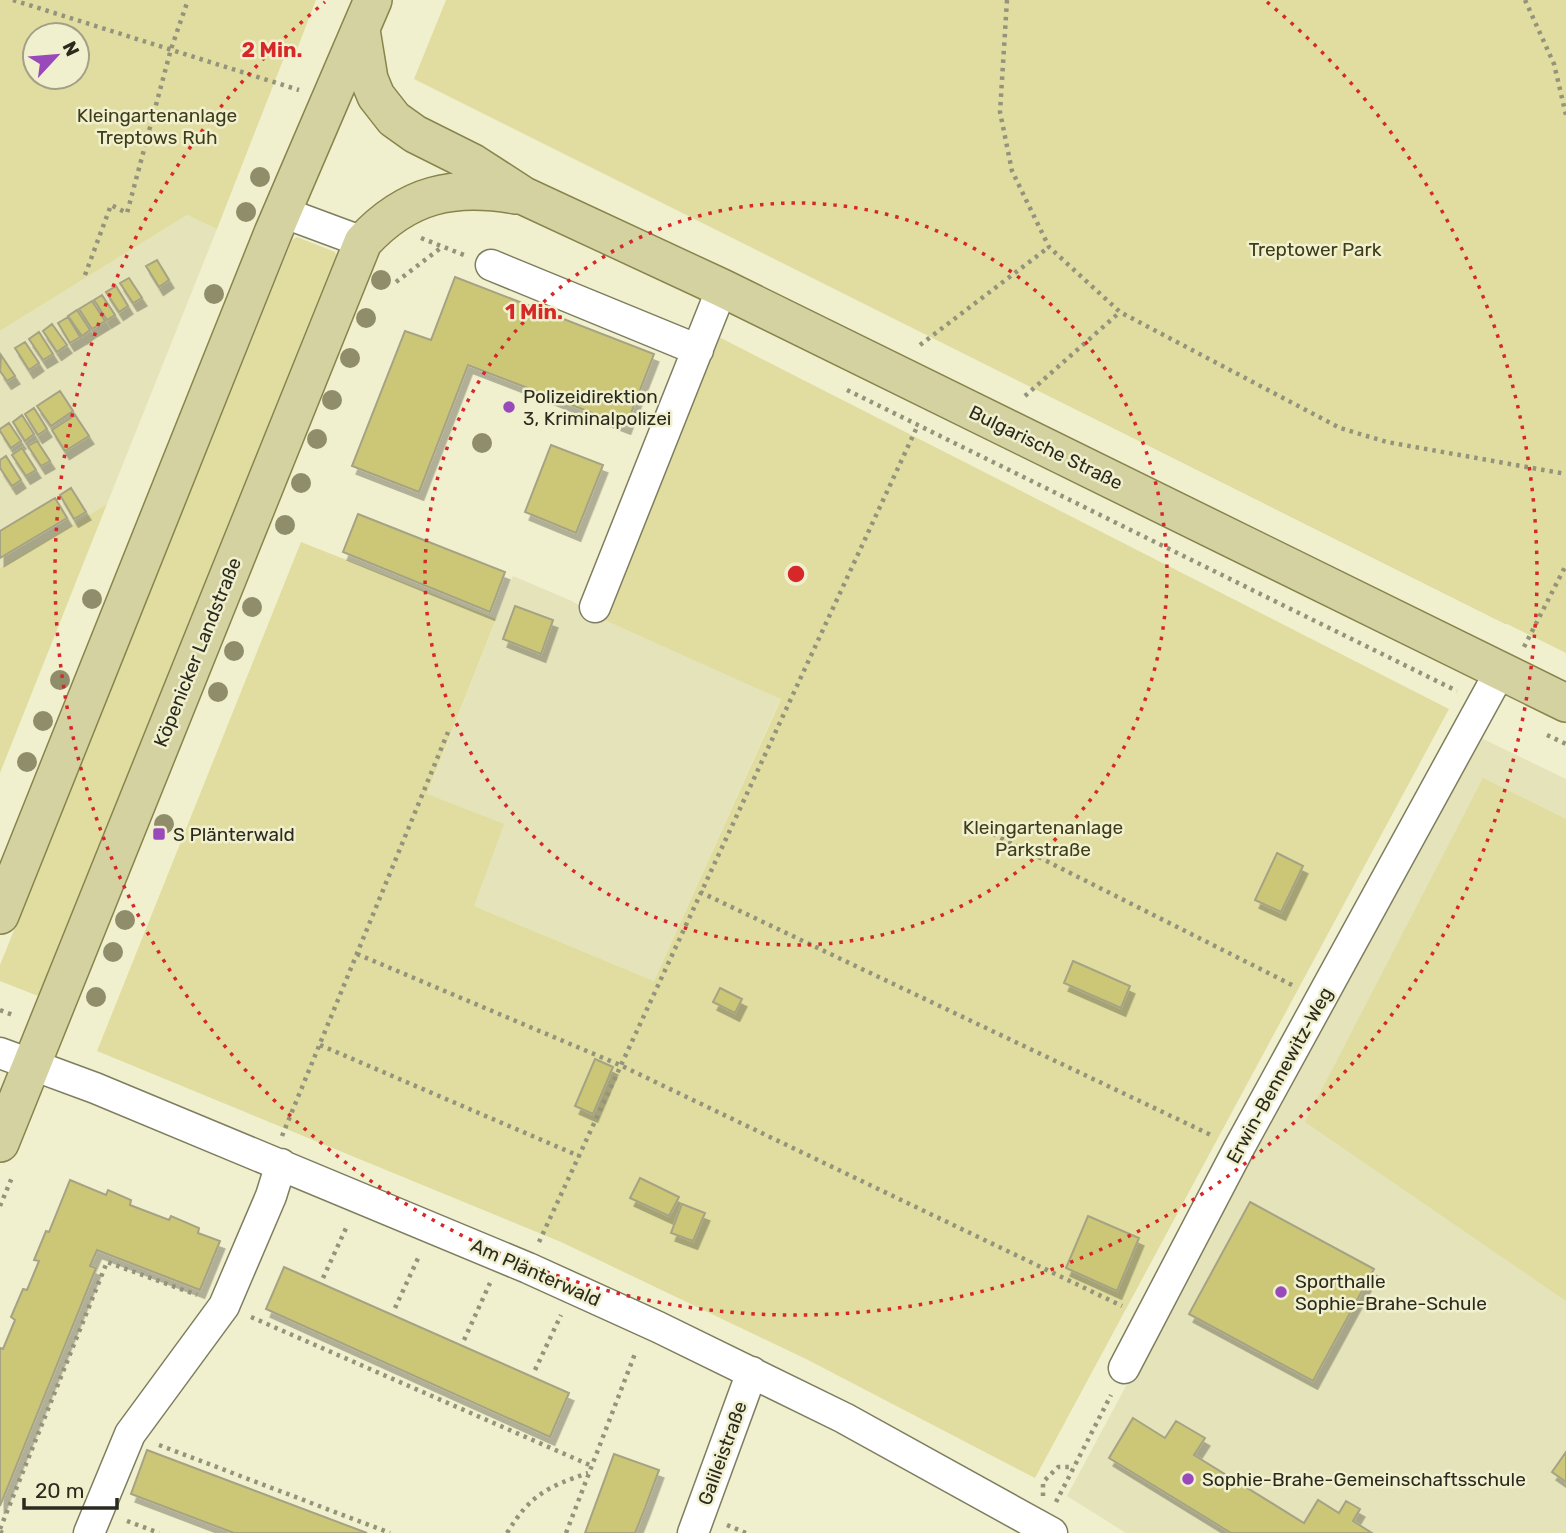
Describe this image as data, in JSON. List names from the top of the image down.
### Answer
{
  "streets": {
    "main road": ["Bulgarische Straße", "Köpenicker Landstraße"],
    "street": ["Erwin-Bennewitz-Weg", "Am Plänterwald", "Galileistraße"]
  },
  "crossings": [
    ["Bulgarische Straße", "Köpenicker Landstraße"],
    ["Bulgarische Straße", "Erwin-Bennewitz-Weg"],
    ["Köpenicker Landstraße", "Am Plänterwald"],
    ["Am Plänterwald", "Galileistraße"]
  ],
  "parks": ["Kleingartenanlage Treptows Ruh", "Treptower Park", "Kleingartenanlage Parkstraße"],
  "places": {
    "other": ["Polizeidirektion 3, Kriminalpolizei", "Sporthalle Sophie-Brahe-Schule", "Sophie-Brahe-Gemeinschaftsschule"],
    "transit": ["S Plänterwald"]
  },
  "scale_bar": "20 m",
  "north": "top right",
  "rings": ["2 Min.", "1 Min."]
}
